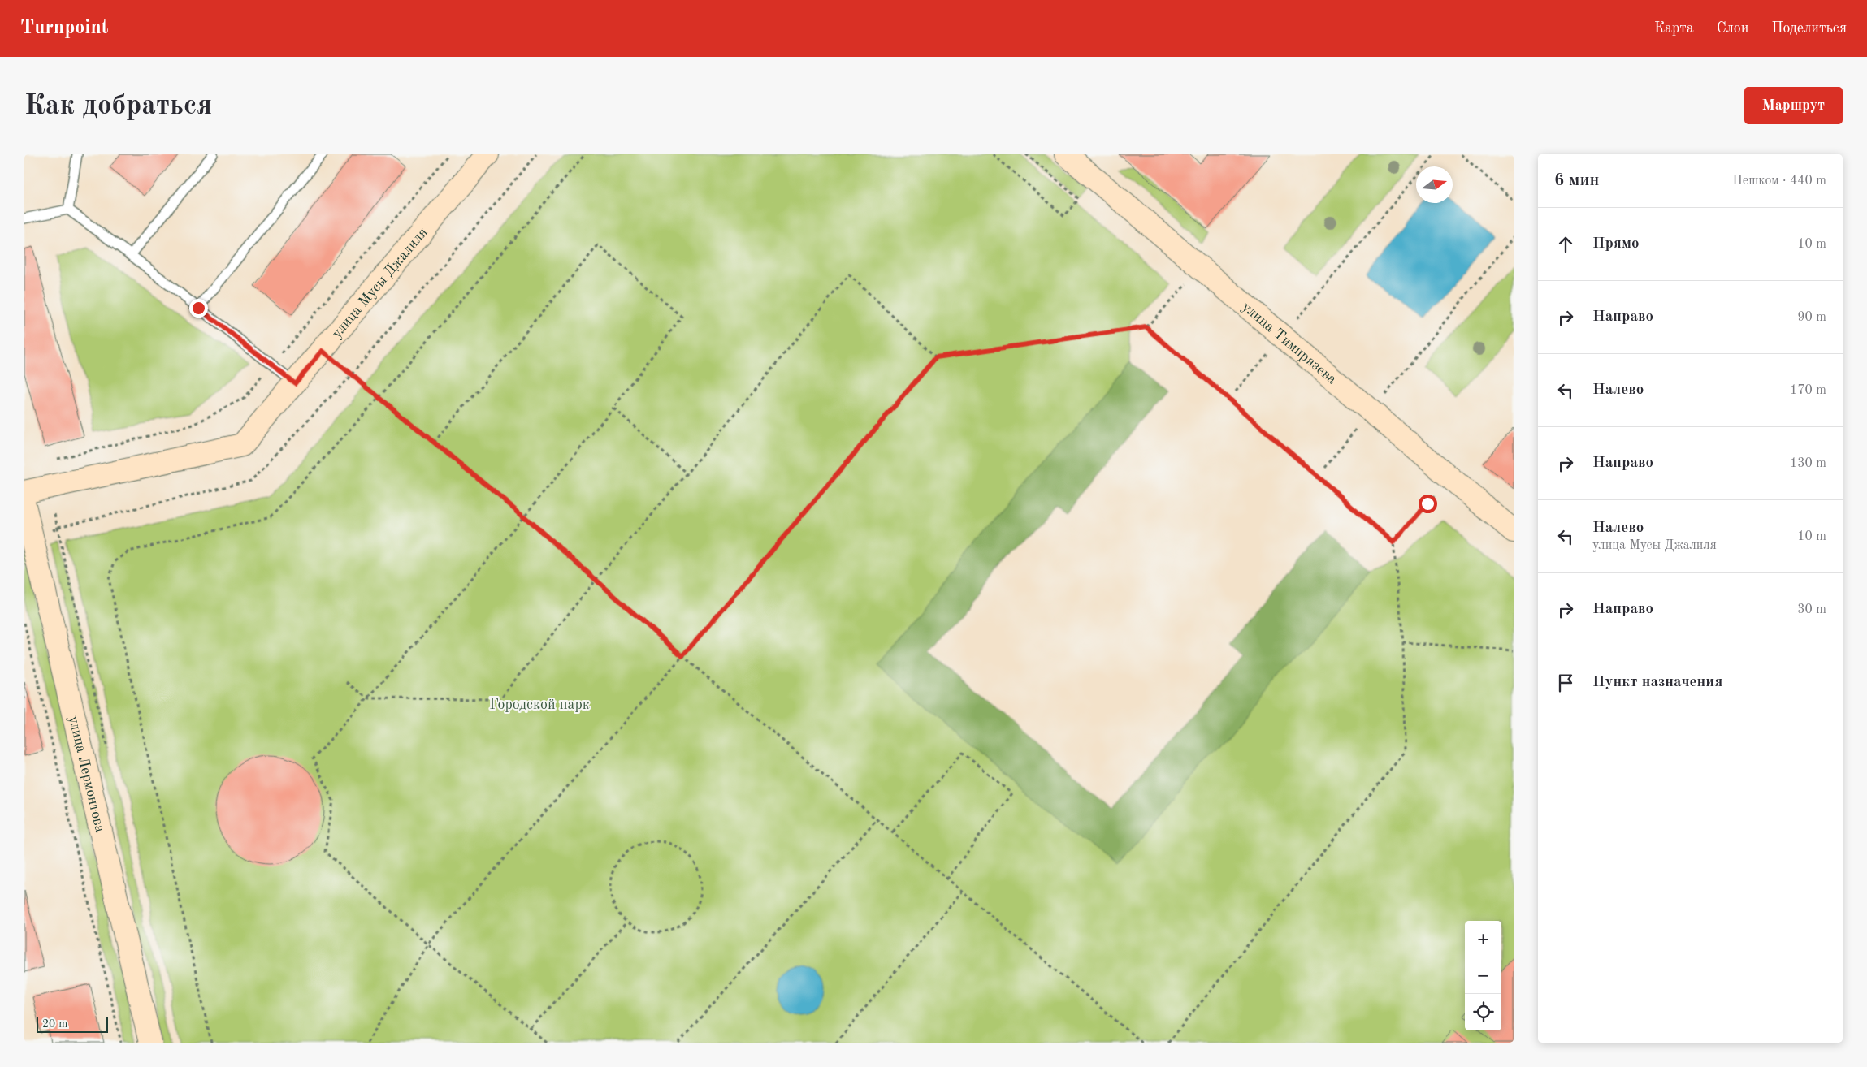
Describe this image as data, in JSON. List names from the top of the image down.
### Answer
{
  "streets": {
    "street": ["улица Мусы Джалиля", "улица Тимирязева", "улица Лермонтова"]
  },
  "parks": ["Городской парк"],
  "scale_bar": "20 m",
  "north": "right",
  "page": {
    "header": "Turnpoint",
    "nav": ["Карта", "Слои", "Поделиться"],
    "buttons": "Маршрут",
    "title": "Как добраться",
    "heading": ["6 мин", "Пешком · 440 m"],
    "list": [
      ["Прямо", "10 m"],
      ["Направо", "90 m"],
      ["Налево", "170 m"],
      ["Направо", "130 m"],
      ["Налево", "улица Мусы Джалиля", "10 m"],
      ["Направо", "30 m"],
      "Пункт назначения"
    ],
    "map_buttons": ["+", "−"],
    "scale": "20 m"
  }
}
